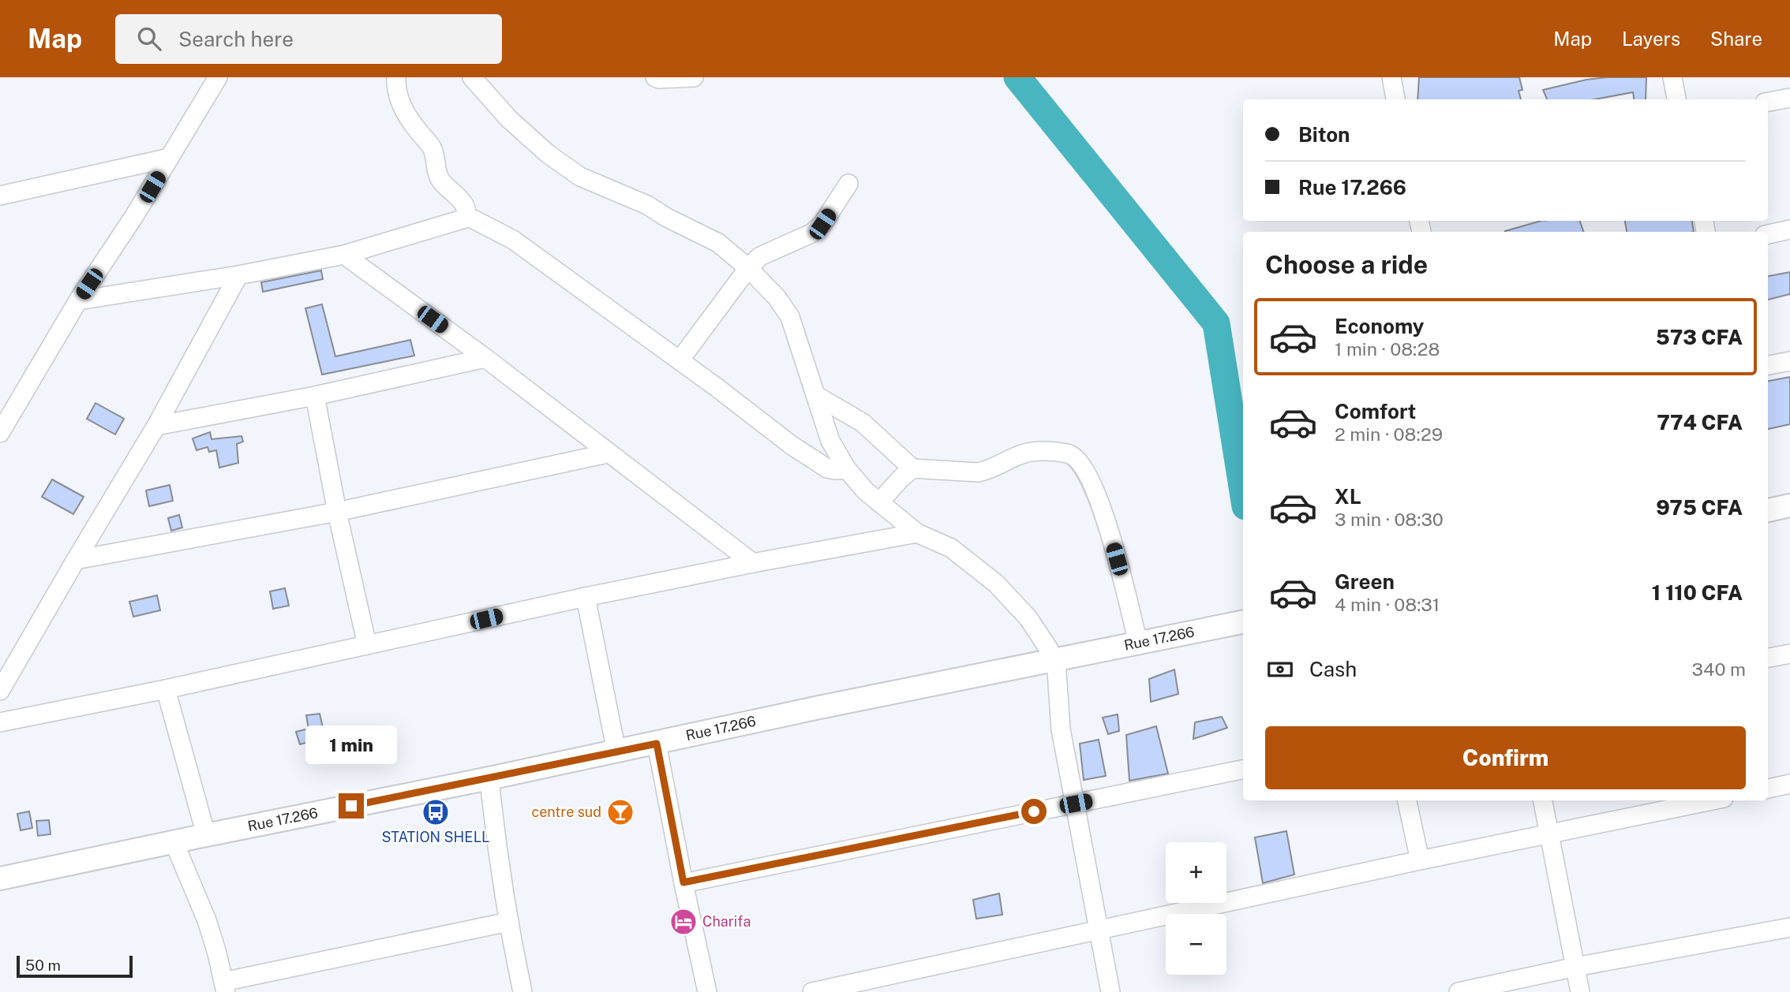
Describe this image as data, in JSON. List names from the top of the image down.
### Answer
{
  "streets": {
    "main road": ["Rue 17.266"]
  },
  "places": {
    "bus stop": ["STATION SHELL"],
    "bar": ["centre sud"],
    "hotel": ["Charifa"]
  },
  "scale_bar": "50 m",
  "page": {
    "header": "Map",
    "search": "Search here",
    "nav": ["Map", "Layers", "Share"],
    "banner": ["Biton", "Rue 17.266"],
    "heading": "Choose a ride",
    "list": [
      {
        "name": "Economy",
        "note": "1 min · 08:28",
        "value": "573 CFA"
      },
      {
        "name": "Comfort",
        "note": "2 min · 08:29",
        "value": "774 CFA"
      },
      {
        "name": "XL",
        "note": "3 min · 08:30",
        "value": "975 CFA"
      },
      {
        "name": "Green",
        "note": "4 min · 08:31",
        "value": "1 110 CFA"
      }
    ],
    "pay": ["Cash", "340 m"],
    "buttons": "Confirm",
    "bubble": "1 min",
    "map_buttons": ["+", "−"],
    "scale": "50 m"
  }
}
